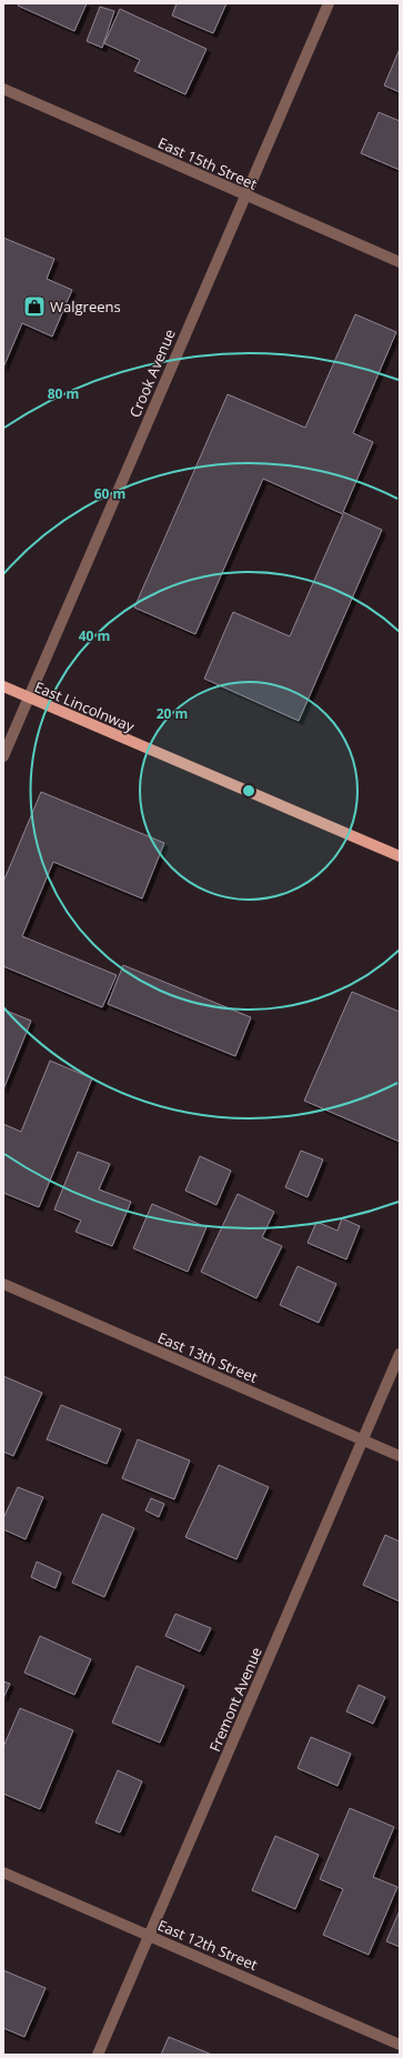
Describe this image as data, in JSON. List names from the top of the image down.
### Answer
{
  "streets": {
    "main road": ["East Lincolnway"],
    "street": [
      "East 15th Street",
      "Crook Avenue",
      "East 13th Street",
      "Fremont Avenue",
      "East 12th Street"
    ]
  },
  "crossings": [
    ["East 15th Street", "Crook Avenue"],
    ["Crook Avenue", "East Lincolnway"],
    ["East 13th Street", "Fremont Avenue"],
    ["Fremont Avenue", "East 12th Street"]
  ],
  "places": {
    "shop": ["Walgreens"]
  },
  "rings": [
    "80 m",
    "60 m",
    "40 m",
    "20 m"
  ]
}
